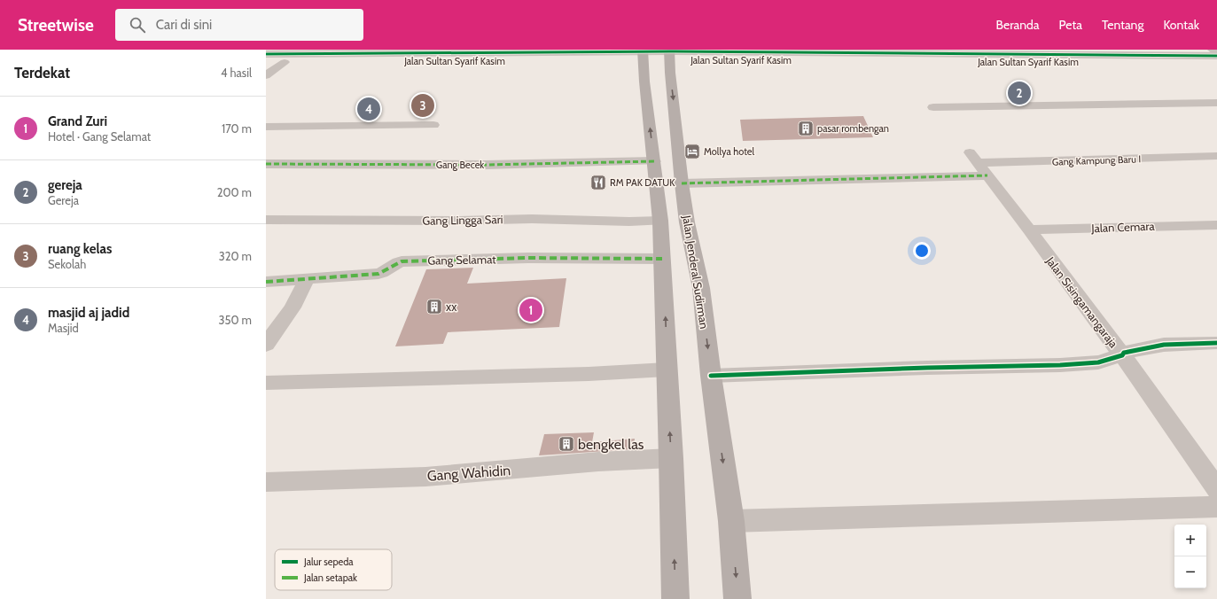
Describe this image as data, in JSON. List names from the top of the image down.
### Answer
{
  "streets": {
    "main road": ["Jalan Jenderal Sudirman"],
    "street": [
      "Jalan Sultan Syarif Kasim",
      "Gang Kampung Baru I",
      "Gang Becek",
      "Gang Lingga Sari",
      "Jalan Cemara",
      "Gang Selamat",
      "Jalan Sisingamangaraja",
      "Gang Wahidin"
    ]
  },
  "crossings": [
    ["Jalan Sultan Syarif Kasim", "Jalan Jenderal Sudirman"],
    ["Gang Kampung Baru I", "Jalan Jenderal Sudirman"],
    ["Gang Kampung Baru I", "Jalan Sisingamangaraja"],
    ["Jalan Cemara", "Jalan Sisingamangaraja"]
  ],
  "places": {
    "building": ["pasar rombengan", "xx", "bengkel las"],
    "hotel": ["Mollya hotel"],
    "restaurant": ["RM PAK DATUK"]
  },
  "legend": ["Jalur sepeda", "Jalan setapak"],
  "page": {
    "header": "Streetwise",
    "search": "Cari di sini",
    "nav": [
      "Beranda",
      "Peta",
      "Tentang",
      "Kontak"
    ],
    "heading": ["Terdekat", "4 hasil"],
    "pins": [
      "2",
      "3",
      "4",
      "1"
    ],
    "list": [
      {
        "mark": "1",
        "name": "Grand Zuri",
        "note": "Hotel · Gang Selamat",
        "value": "170 m"
      },
      {
        "mark": "2",
        "name": "gereja",
        "note": "Gereja",
        "value": "200 m"
      },
      {
        "mark": "3",
        "name": "ruang kelas",
        "note": "Sekolah",
        "value": "320 m"
      },
      {
        "mark": "4",
        "name": "masjid aj jadid",
        "note": "Masjid",
        "value": "350 m"
      }
    ],
    "map_buttons": ["+", "−"]
  }
}
